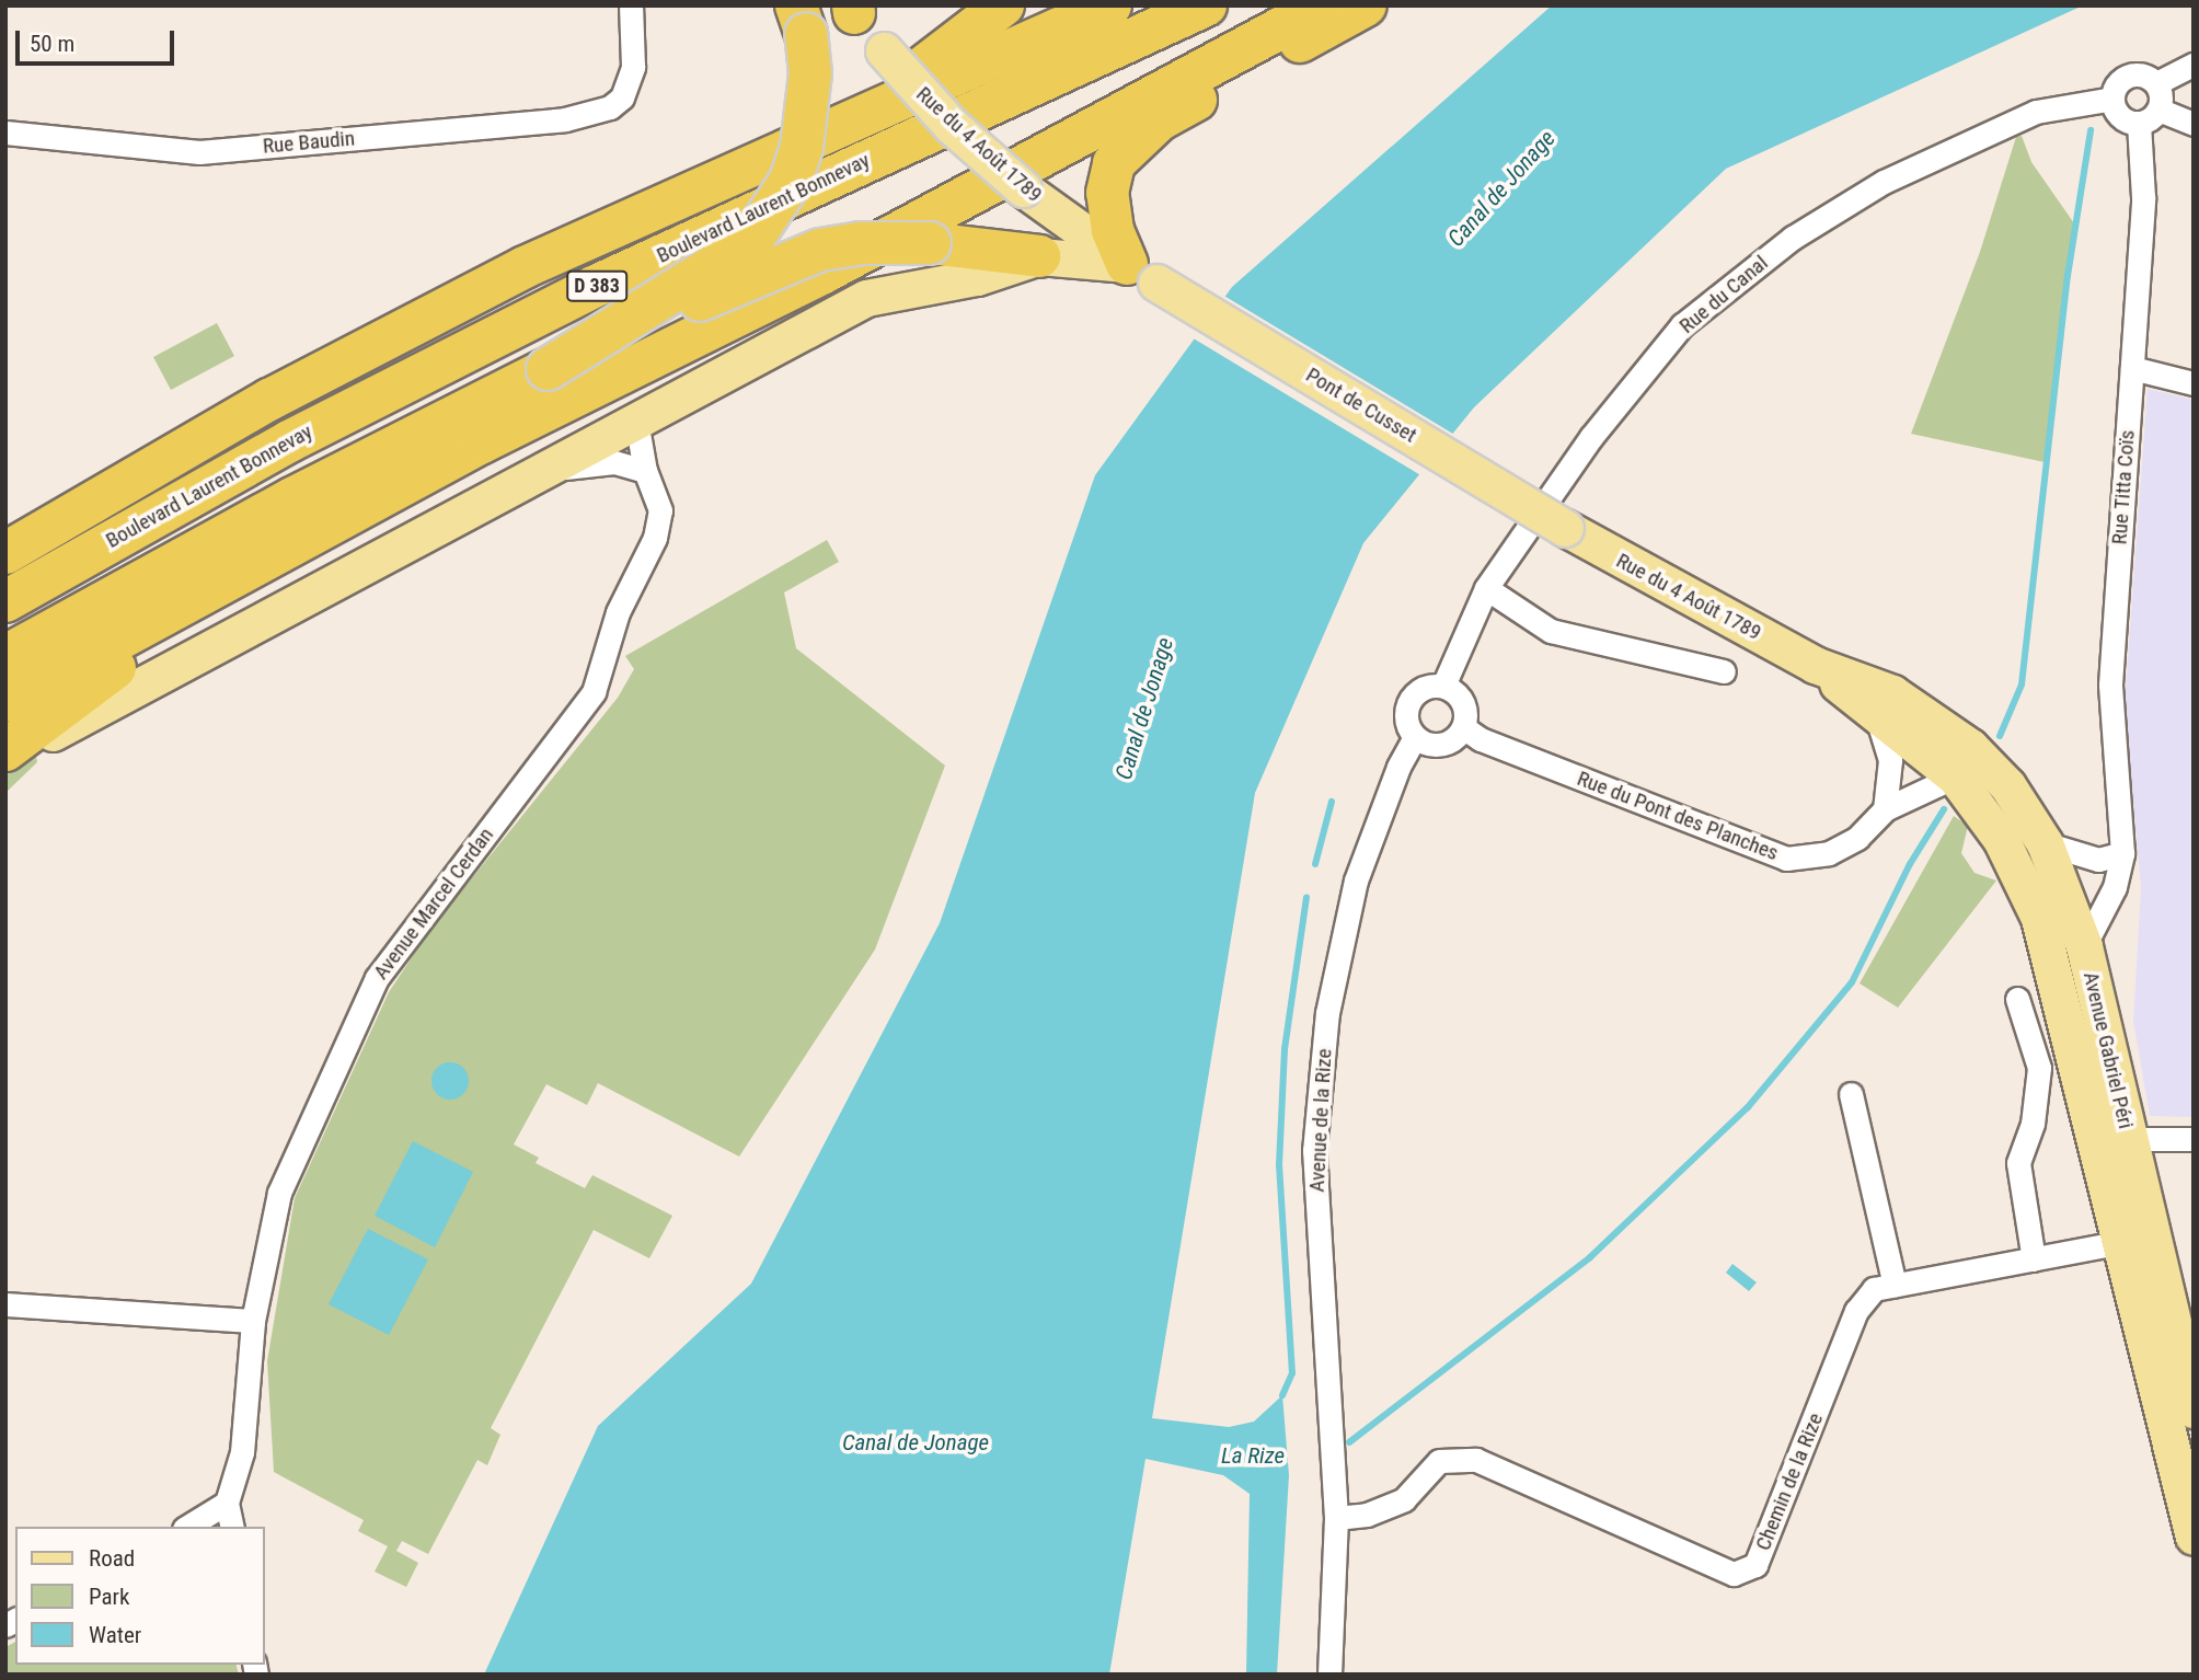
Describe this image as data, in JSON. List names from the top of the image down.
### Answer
{
  "streets": {
    "highway": ["Boulevard Laurent Bonnevay", "D 383"],
    "main road": ["Rue du 4 Août 1789", "Pont de Cusset", "Avenue Gabriel Péri"],
    "street": [
      "Rue Baudin",
      "Rue du Canal",
      "Rue Titta Coïs",
      "Rue du Pont des Planches",
      "Avenue Marcel Cerdan",
      "Avenue de la Rize",
      "Chemin de la Rize"
    ]
  },
  "crossings": [
    ["Rue du 4 Août 1789", "Pont de Cusset"],
    ["Rue du 4 Août 1789", "Rue du Pont des Planches"],
    ["Rue du 4 Août 1789", "Avenue Gabriel Péri"],
    ["Rue du Canal", "Rue Titta Coïs"],
    ["Rue du Canal", "Rue du Pont des Planches"],
    ["Rue du Canal", "Avenue de la Rize"],
    ["Rue Titta Coïs", "Avenue Gabriel Péri"],
    ["Rue du Pont des Planches", "Avenue Gabriel Péri"],
    ["Rue du Pont des Planches", "Avenue de la Rize"],
    ["Avenue Gabriel Péri", "Chemin de la Rize"],
    ["Avenue de la Rize", "Chemin de la Rize"]
  ],
  "water": ["Canal de Jonage", "La Rize"],
  "legend": ["Road", "Park", "Water"],
  "scale_bar": "50 m"
}
